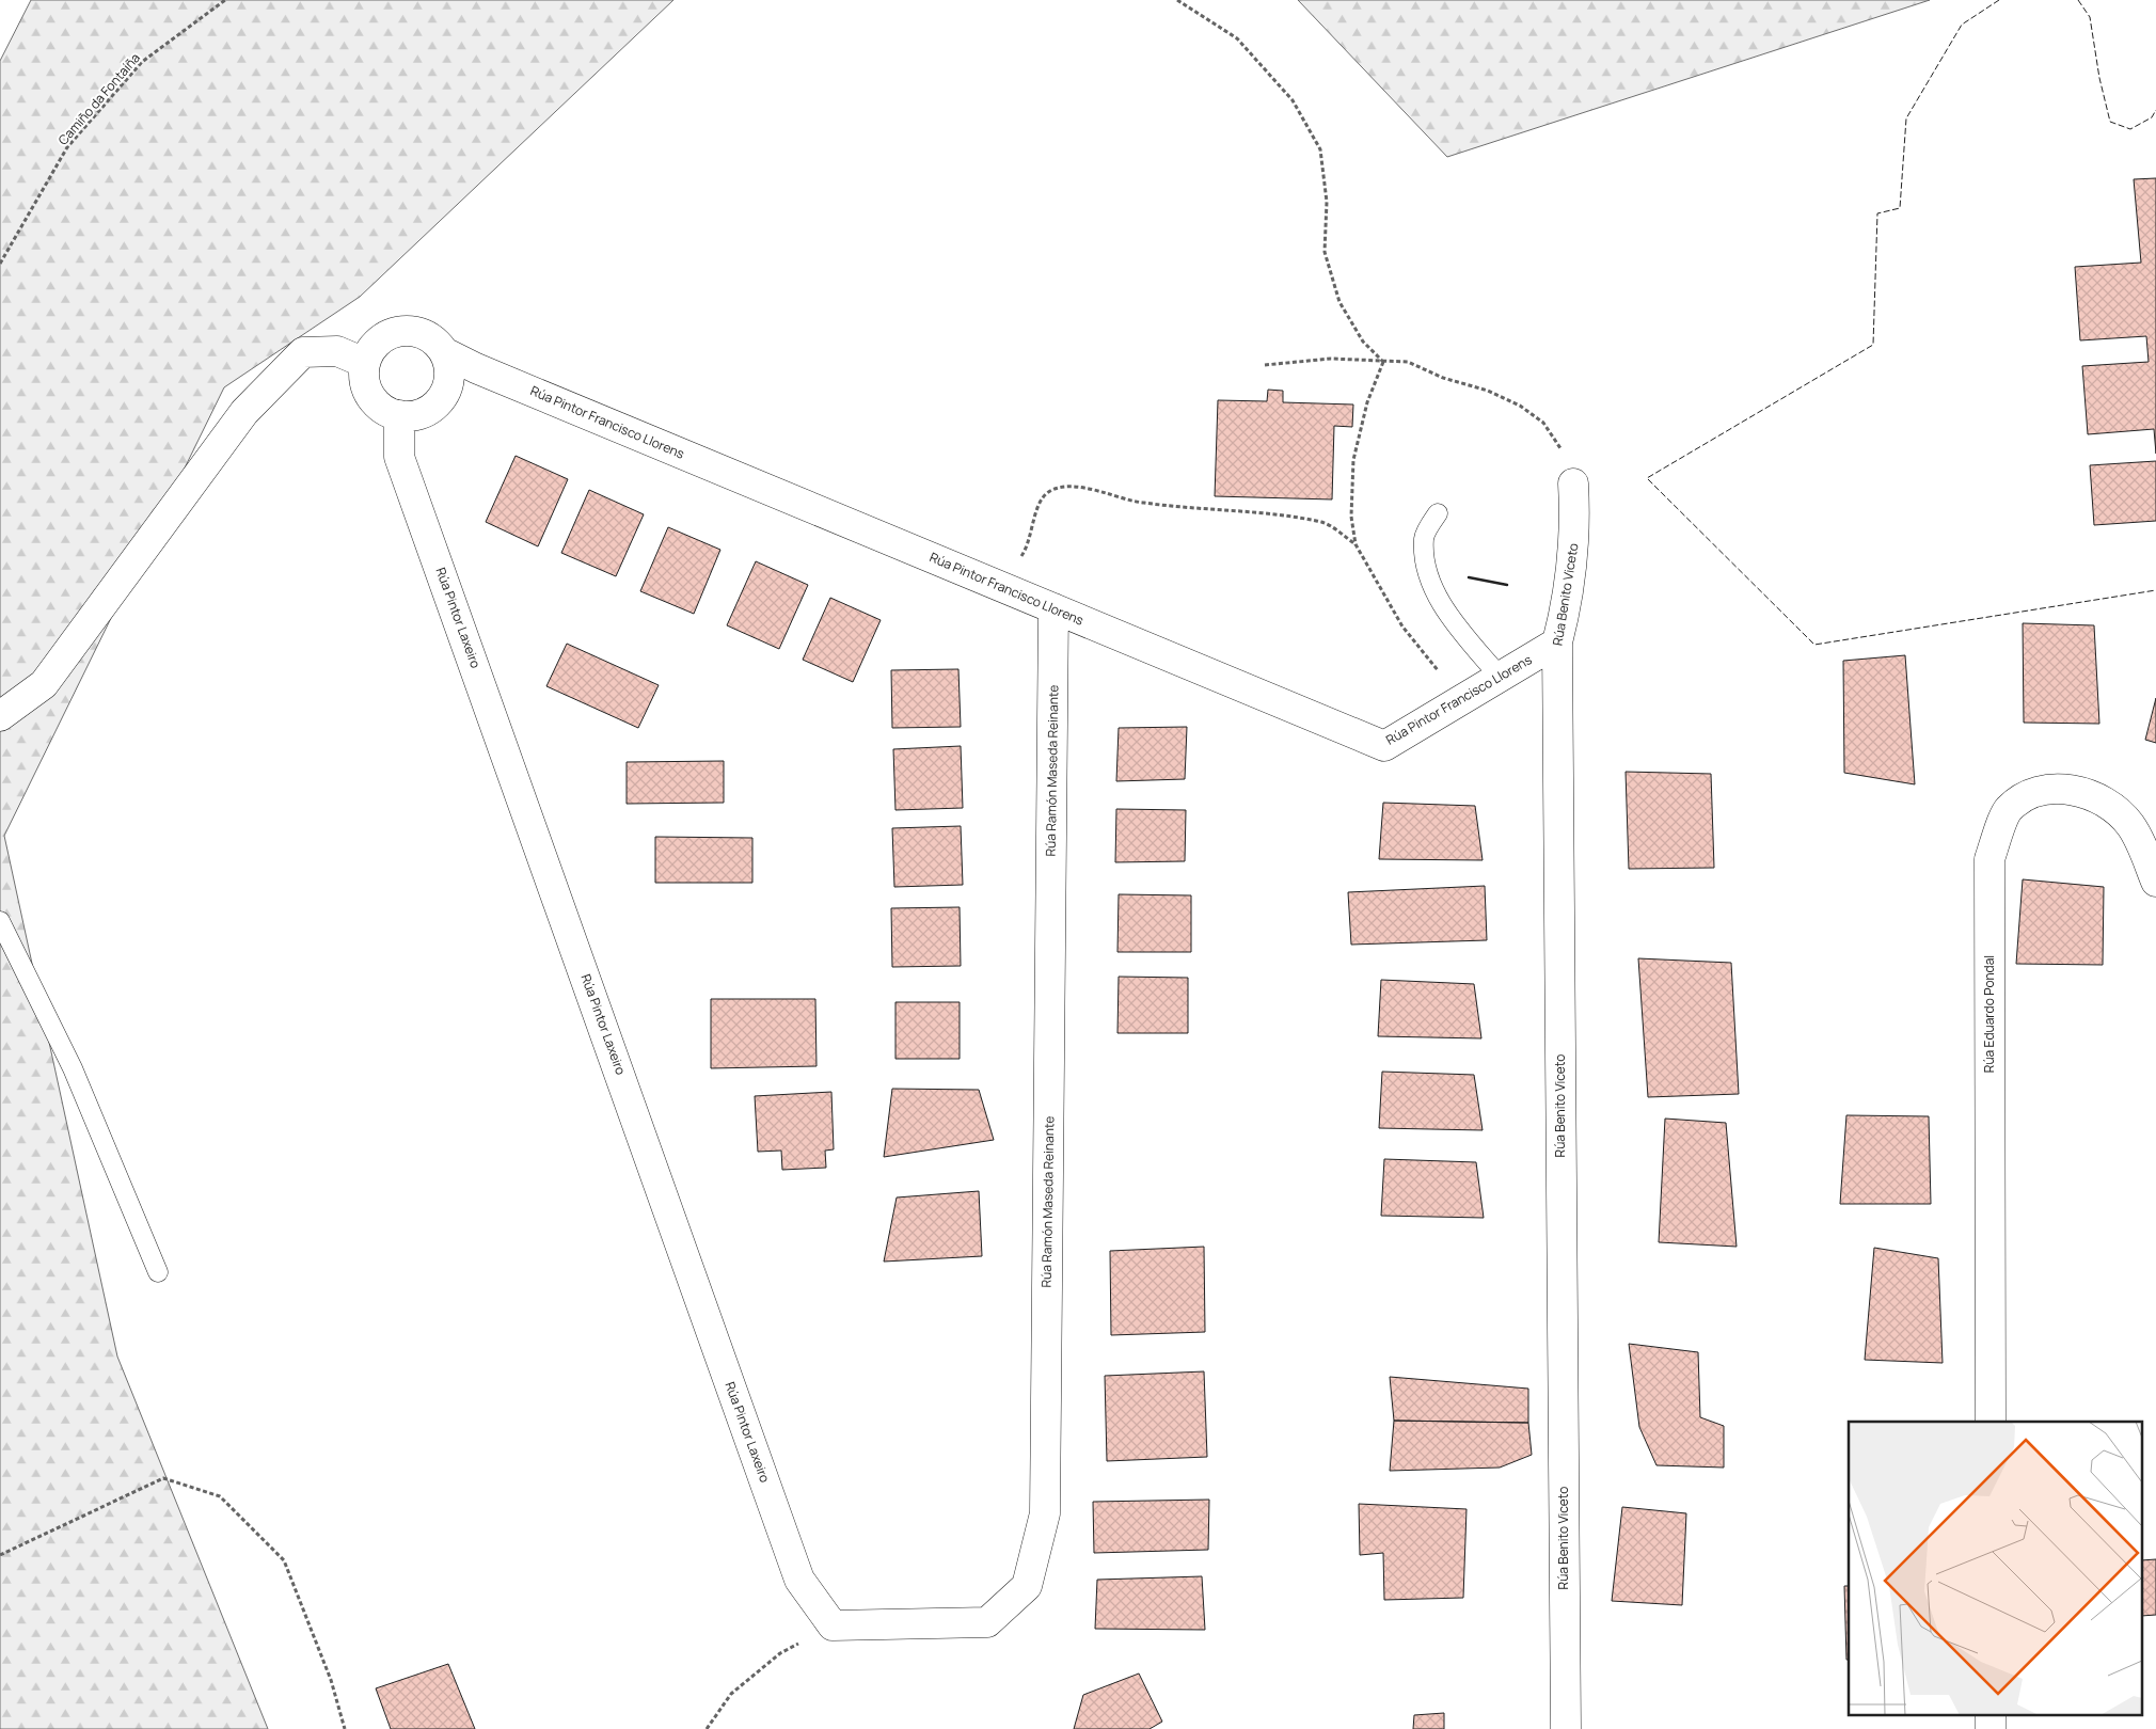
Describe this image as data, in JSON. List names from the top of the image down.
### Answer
{
  "streets": {
    "street": [
      "Rúa Pintor Francisco Llorens",
      "Rúa Benito Viceto",
      "Rúa Pintor Laxeiro",
      "Rúa Ramón Maseda Reinante",
      "Rúa Eduardo Pondal"
    ],
    "path": ["Camiño da Fontaíña"]
  },
  "crossings": [
    ["Rúa Pintor Francisco Llorens", "Rúa Benito Viceto"],
    ["Rúa Pintor Francisco Llorens", "Rúa Pintor Laxeiro"],
    ["Rúa Pintor Francisco Llorens", "Rúa Ramón Maseda Reinante"],
    ["Rúa Pintor Laxeiro", "Rúa Ramón Maseda Reinante"]
  ]
}
